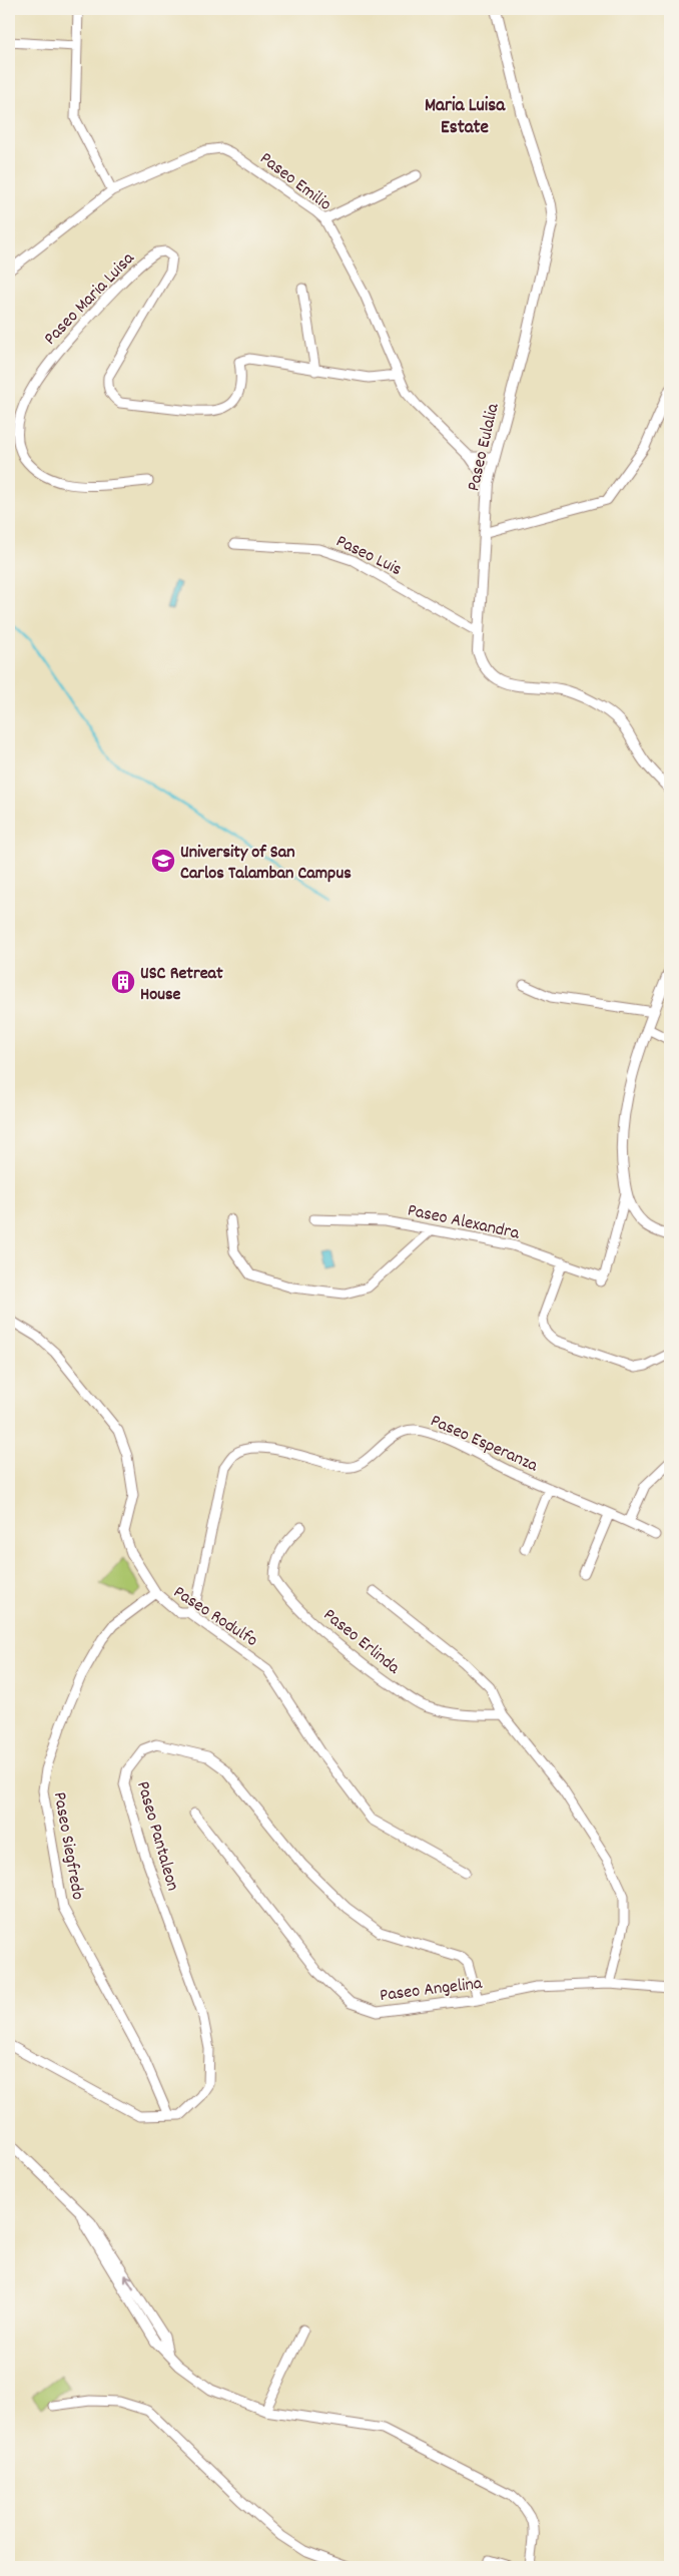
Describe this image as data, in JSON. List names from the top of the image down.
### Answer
{
  "streets": {
    "street": [
      "Paseo Emilio",
      "Paseo Maria Luisa",
      "Paseo Eulalia",
      "Paseo Luis",
      "Paseo Alexandra",
      "Paseo Esperanza",
      "Paseo Rodulfo",
      "Paseo Erlinda",
      "Paseo Pantaleon",
      "Paseo Siegfredo",
      "Paseo Angelina"
    ]
  },
  "crossings": [
    ["Paseo Emilio", "Paseo Maria Luisa"],
    ["Paseo Emilio", "Paseo Eulalia"],
    ["Paseo Eulalia", "Paseo Luis"],
    ["Paseo Esperanza", "Paseo Rodulfo"],
    ["Paseo Rodulfo", "Paseo Siegfredo"],
    ["Paseo Pantaleon", "Paseo Siegfredo"],
    ["Paseo Pantaleon", "Paseo Angelina"]
  ],
  "districts": ["Maria Luisa Estate"],
  "places": {
    "school or university": ["University of San Carlos Talamban Campus"],
    "building": ["USC Retreat House"]
  }
}
